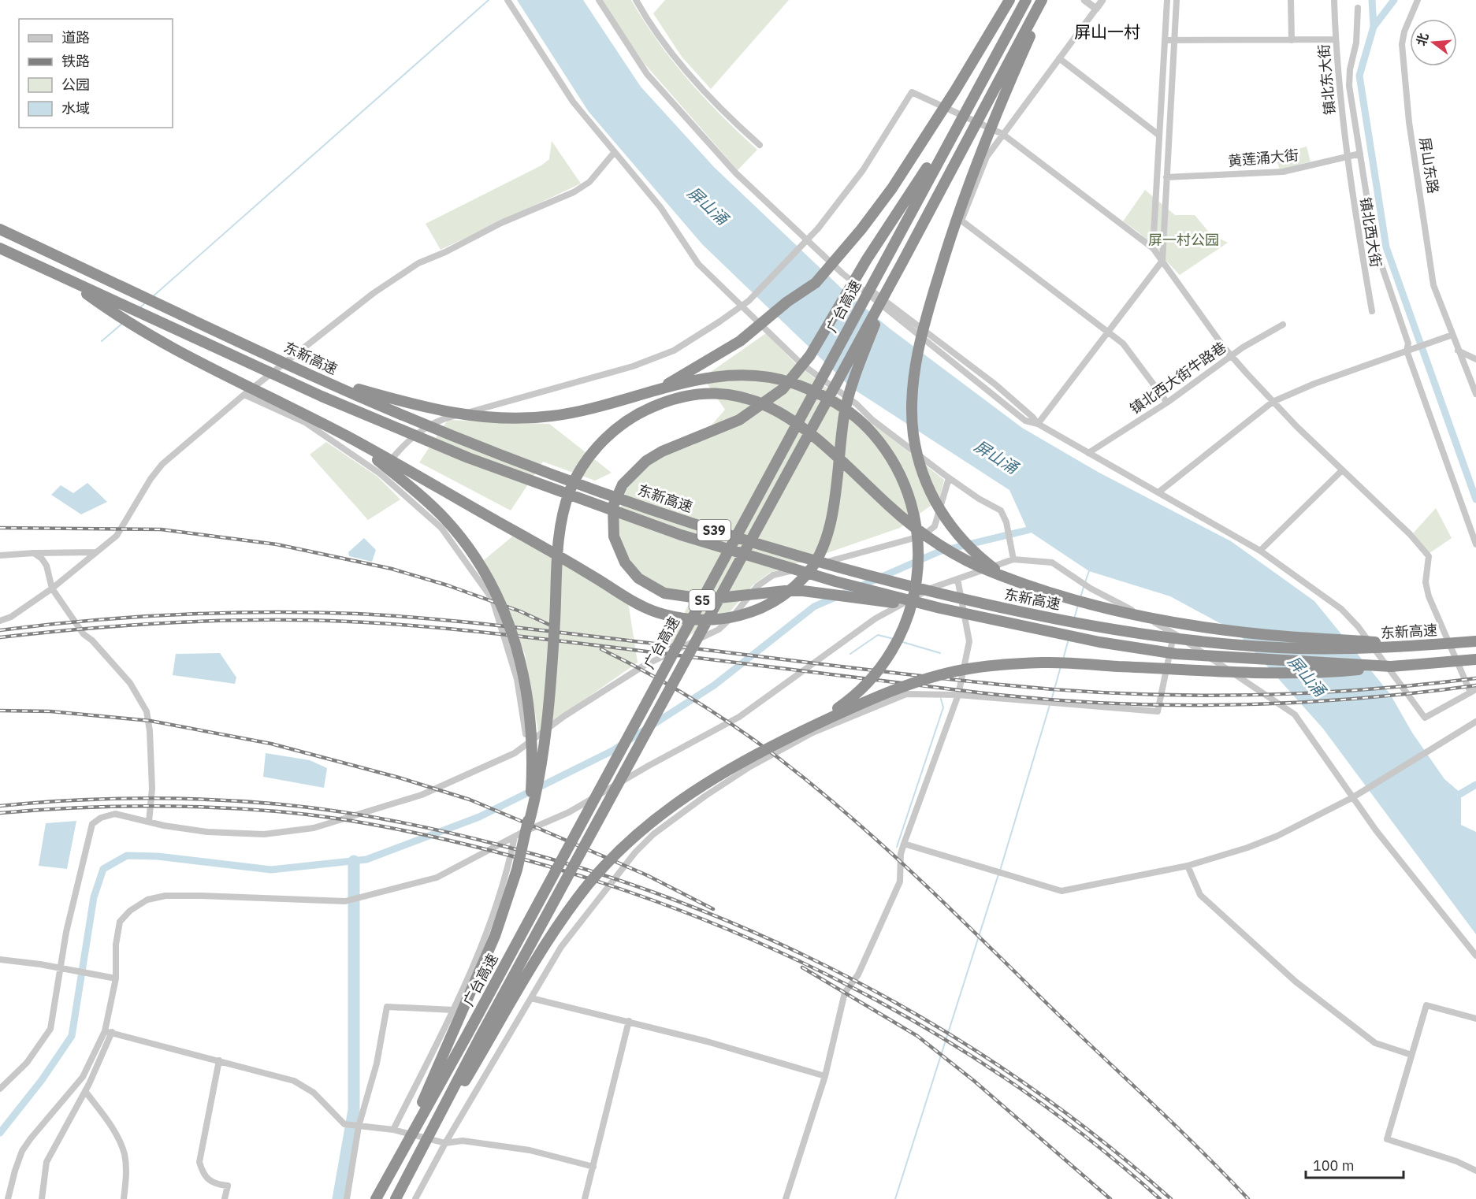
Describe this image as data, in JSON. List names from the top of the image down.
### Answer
{
  "streets": {
    "highway": [
      "广台高速",
      "东新高速",
      "S39",
      "S5"
    ],
    "street": [
      "镇北东大街",
      "黄莲涌大街",
      "屏山东路",
      "镇北西大街",
      "镇北西大街牛路巷"
    ]
  },
  "crossings": [
    ["镇北东大街", "黄莲涌大街"],
    ["镇北东大街", "镇北西大街"],
    ["黄莲涌大街", "镇北西大街"]
  ],
  "districts": ["屏山一村"],
  "water": ["屏山涌"],
  "parks": ["屏一村公园"],
  "legend": [
    "道路",
    "铁路",
    "公园",
    "水域"
  ],
  "scale_bar": "100 m",
  "north": "left"
}
